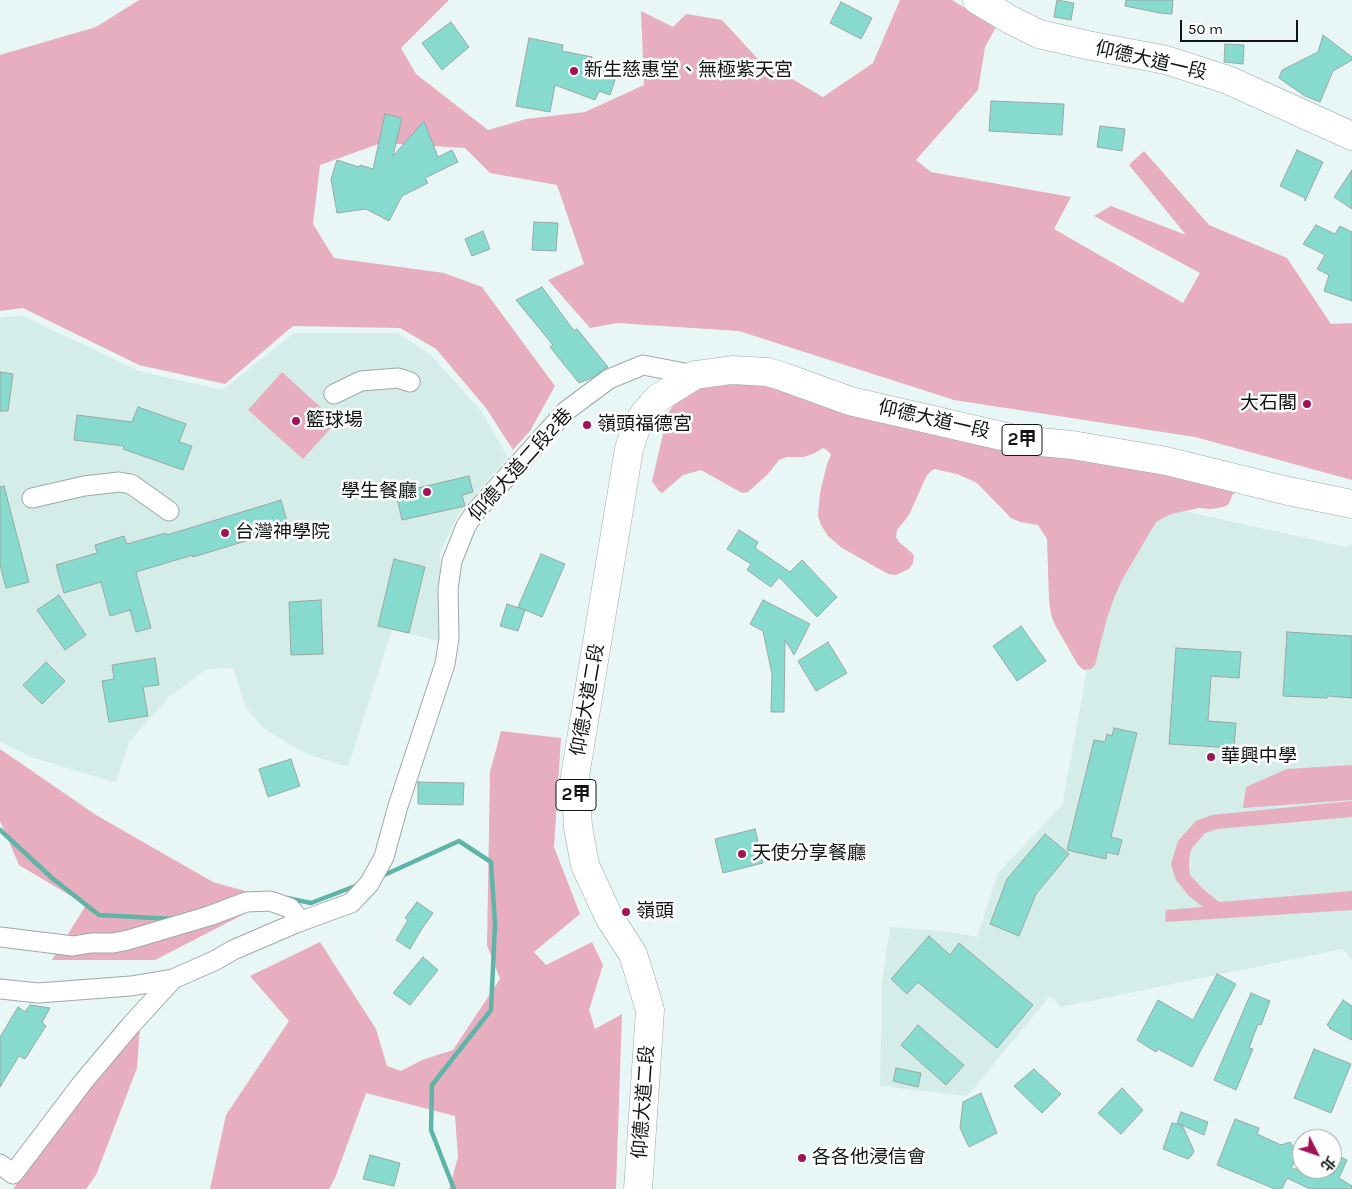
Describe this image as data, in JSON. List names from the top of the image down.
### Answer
{
  "streets": {
    "main road": ["仰德大道一段", "2甲", "仰德大道二段"],
    "street": ["仰德大道二段2巷"]
  },
  "crossings": [
    ["仰德大道一段", "仰德大道二段2巷"],
    ["仰德大道一段", "仰德大道二段"],
    ["仰德大道二段2巷", "仰德大道二段"]
  ],
  "places": [
    "新生慈惠堂、無極紫天宮",
    "大石閣",
    "籃球場",
    "嶺頭福德宮",
    "學生餐廳",
    "台灣神學院",
    "華興中學",
    "天使分享餐廳",
    "嶺頭",
    "各各他浸信會"
  ],
  "scale_bar": "50 m",
  "north": "bottom right"
}
